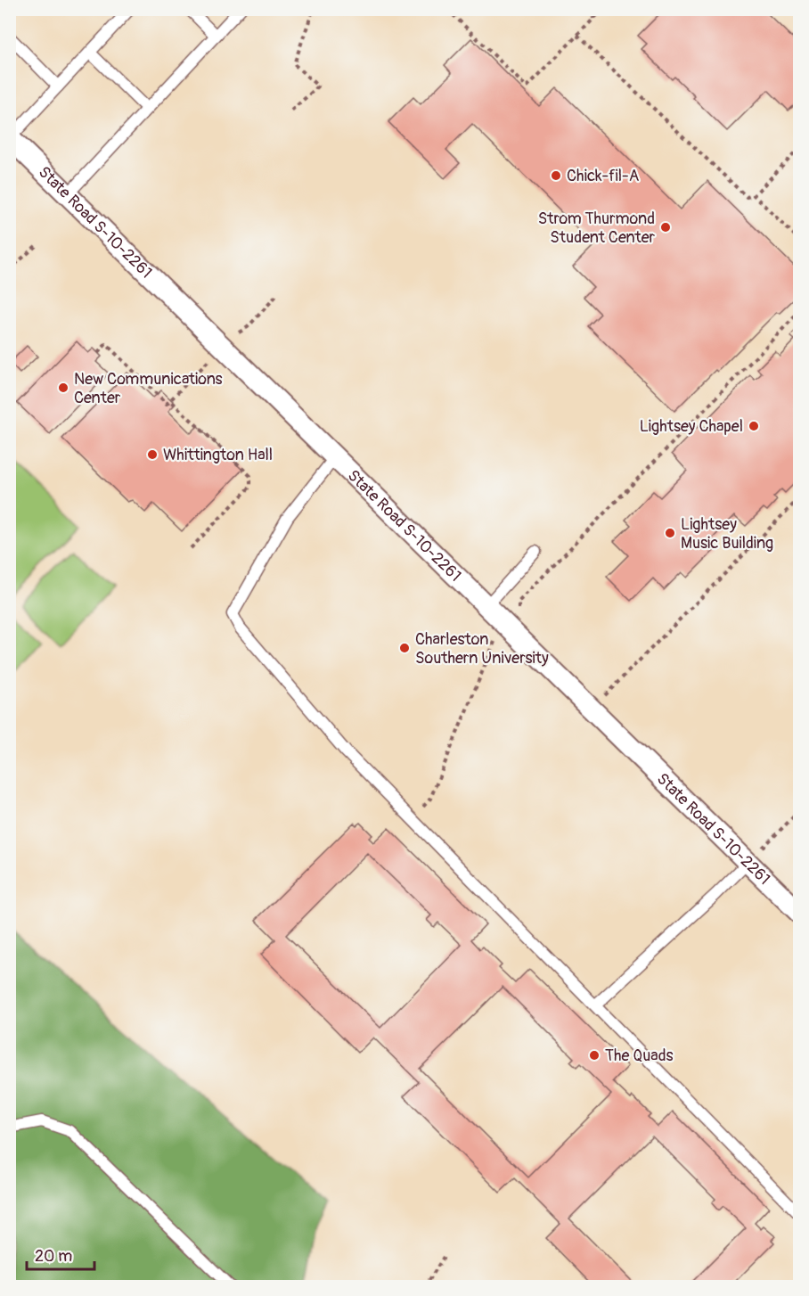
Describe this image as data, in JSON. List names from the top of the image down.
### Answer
{
  "streets": {
    "street": ["State Road S-10-2261"]
  },
  "places": [
    "Chick-fil-A",
    "Strom Thurmond Student Center",
    "New Communications Center",
    "Lightsey Chapel",
    "Whittington Hall",
    "Lightsey Music Building",
    "Charleston Southern University",
    "The Quads"
  ],
  "scale_bar": "20 m"
}
